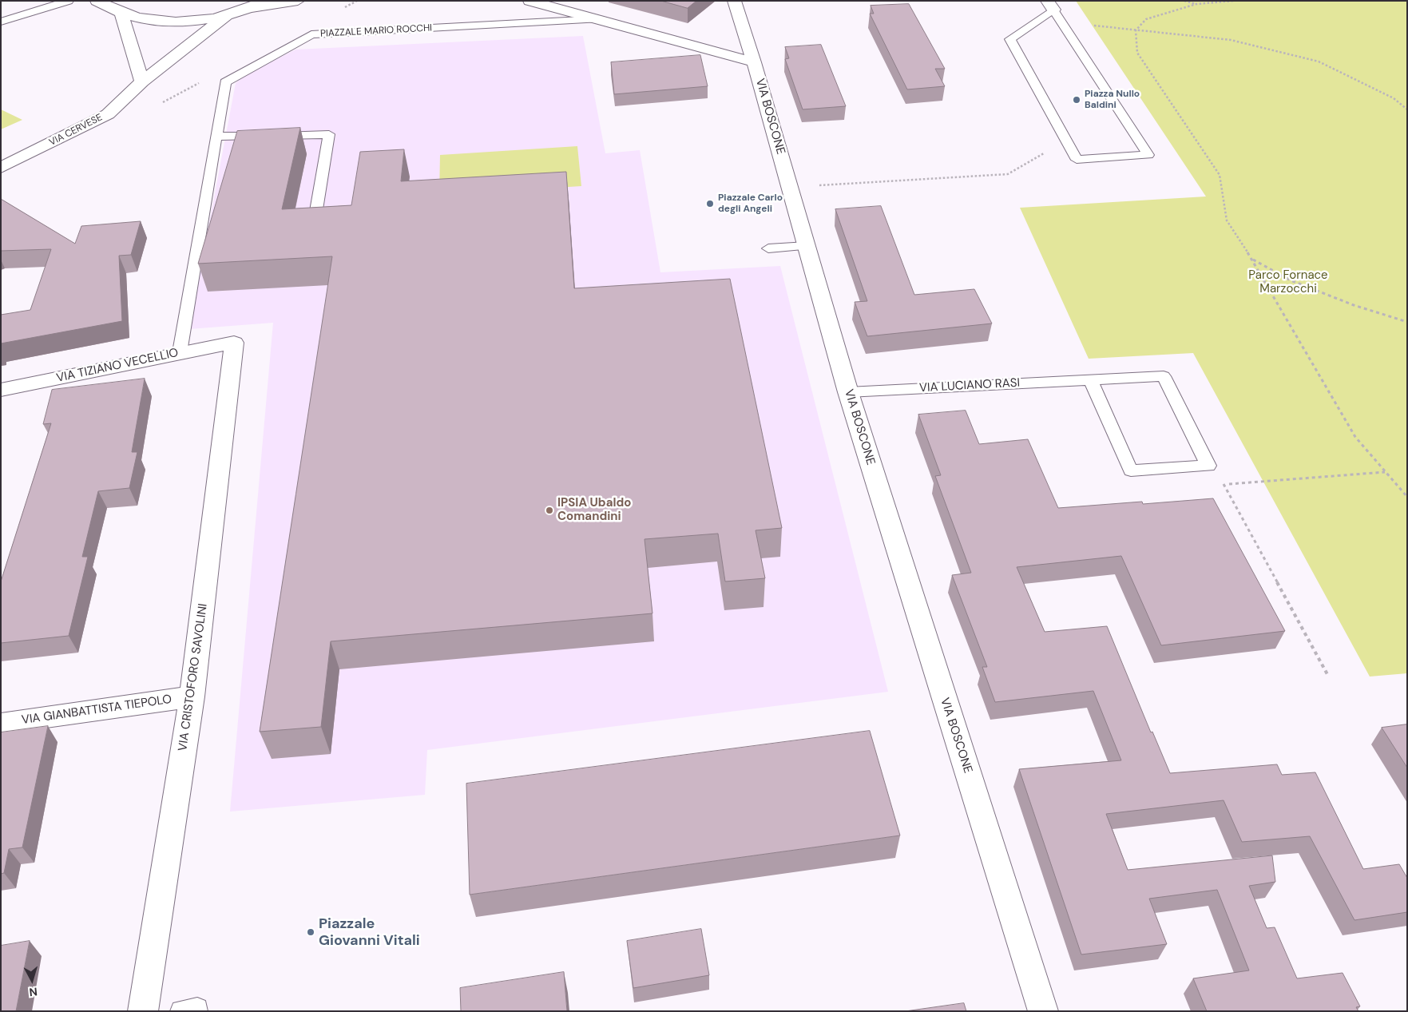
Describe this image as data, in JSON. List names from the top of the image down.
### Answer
{
  "streets": {
    "street": [
      "VIA BOSCONE",
      "VIA CERVESE",
      "VIA TIZIANO VECELLIO",
      "VIA CRISTOFORO SAVOLINI",
      "VIA GIANBATTISTA TIEPOLO"
    ],
    "lane": ["PIAZZALE MARIO ROCCHI", "VIA LUCIANO RASI"]
  },
  "crossings": [
    ["PIAZZALE MARIO ROCCHI", "VIA BOSCONE"],
    ["PIAZZALE MARIO ROCCHI", "VIA TIZIANO VECELLIO"],
    ["VIA BOSCONE", "VIA LUCIANO RASI"],
    ["VIA TIZIANO VECELLIO", "VIA CRISTOFORO SAVOLINI"],
    ["VIA CRISTOFORO SAVOLINI", "VIA GIANBATTISTA TIEPOLO"]
  ],
  "parks": ["Parco Fornace Marzocchi"],
  "places": [
    "Piazza Nullo Baldini",
    "Piazzale Carlo degli Angeli",
    "IPSIA Ubaldo Comandini",
    "Piazzale Giovanni Vitali"
  ],
  "north": "bottom"
}
